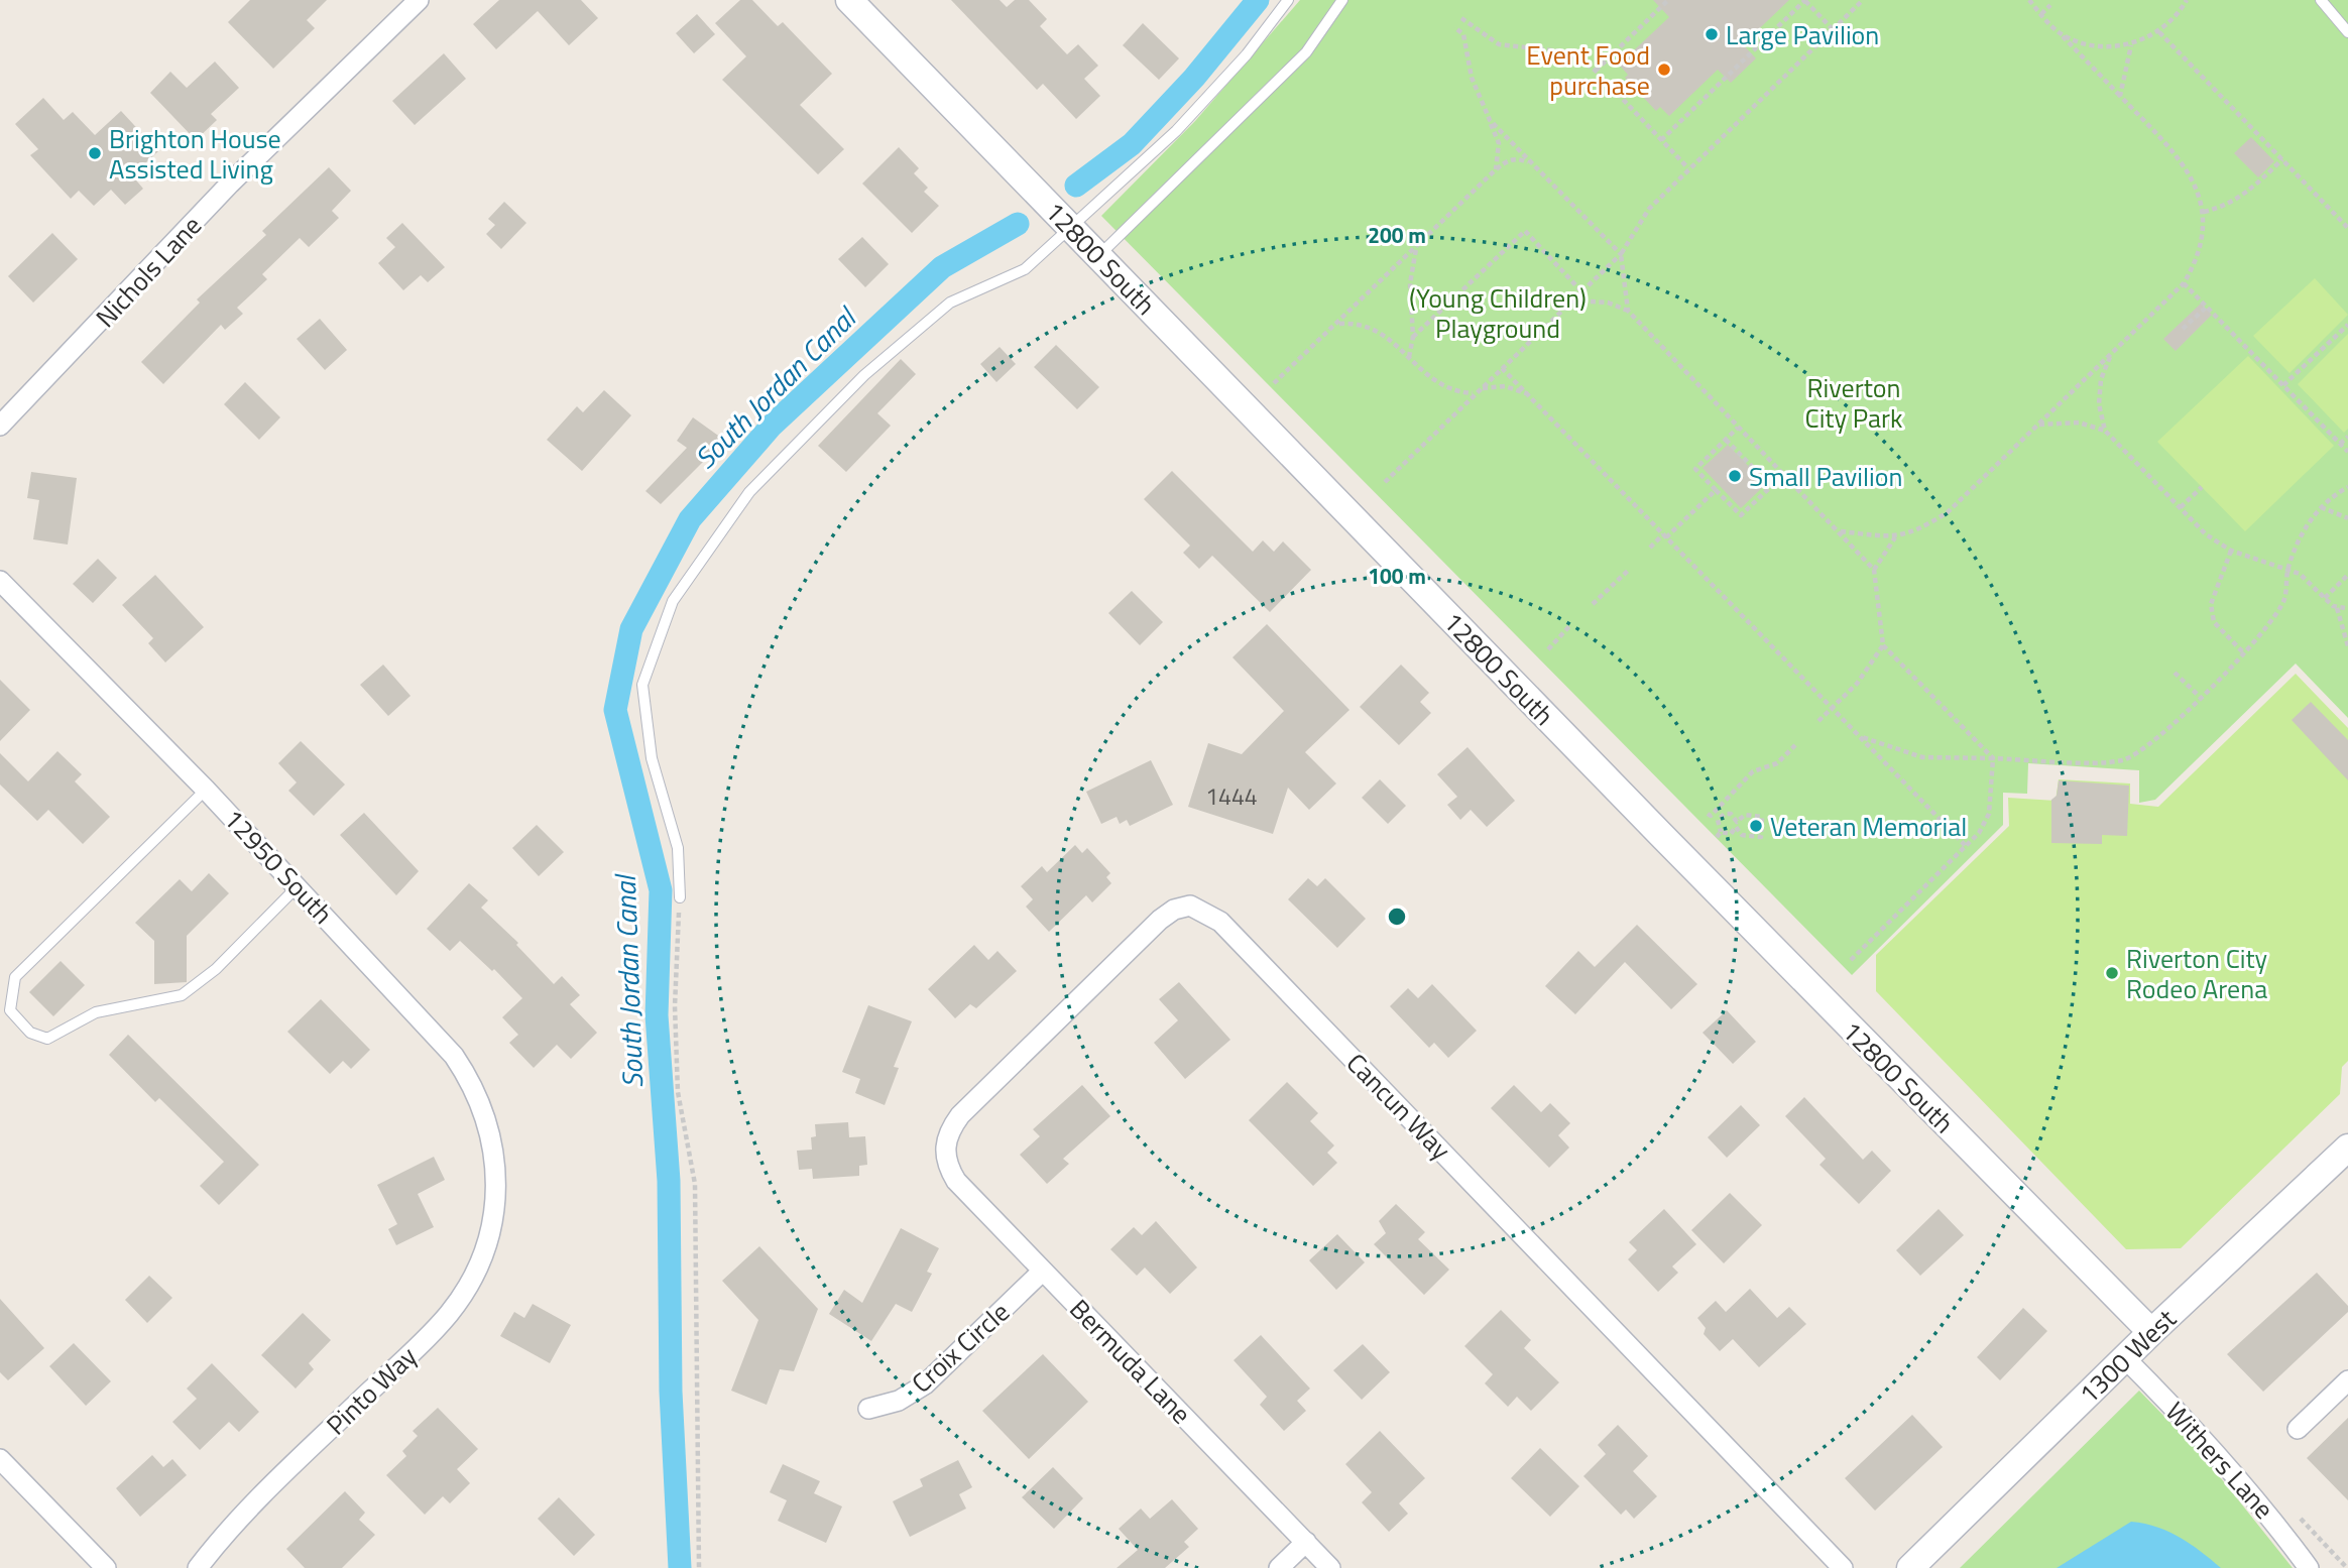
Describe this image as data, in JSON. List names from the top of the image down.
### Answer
{
  "streets": {
    "street": [
      "12800 South",
      "Nichols Lane",
      "12950 South",
      "Cancun Way",
      "Croix Circle",
      "1300 West",
      "Bermuda Lane",
      "Pinto Way",
      "Withers Lane"
    ]
  },
  "crossings": [
    ["12800 South", "1300 West"],
    ["12950 South", "Pinto Way"],
    ["Cancun Way", "Bermuda Lane"],
    ["Croix Circle", "Bermuda Lane"],
    ["1300 West", "Withers Lane"]
  ],
  "water": ["South Jordan Canal"],
  "parks": ["(Young Children) Playground", "Riverton City Park"],
  "places": [
    "Large Pavilion",
    "Event Food purchase",
    "Brighton House Assisted Living",
    "Small Pavilion",
    "Veteran Memorial",
    "Riverton City Rodeo Arena"
  ],
  "house_numbers": ["1444"],
  "rings": ["200 m", "100 m"]
}
